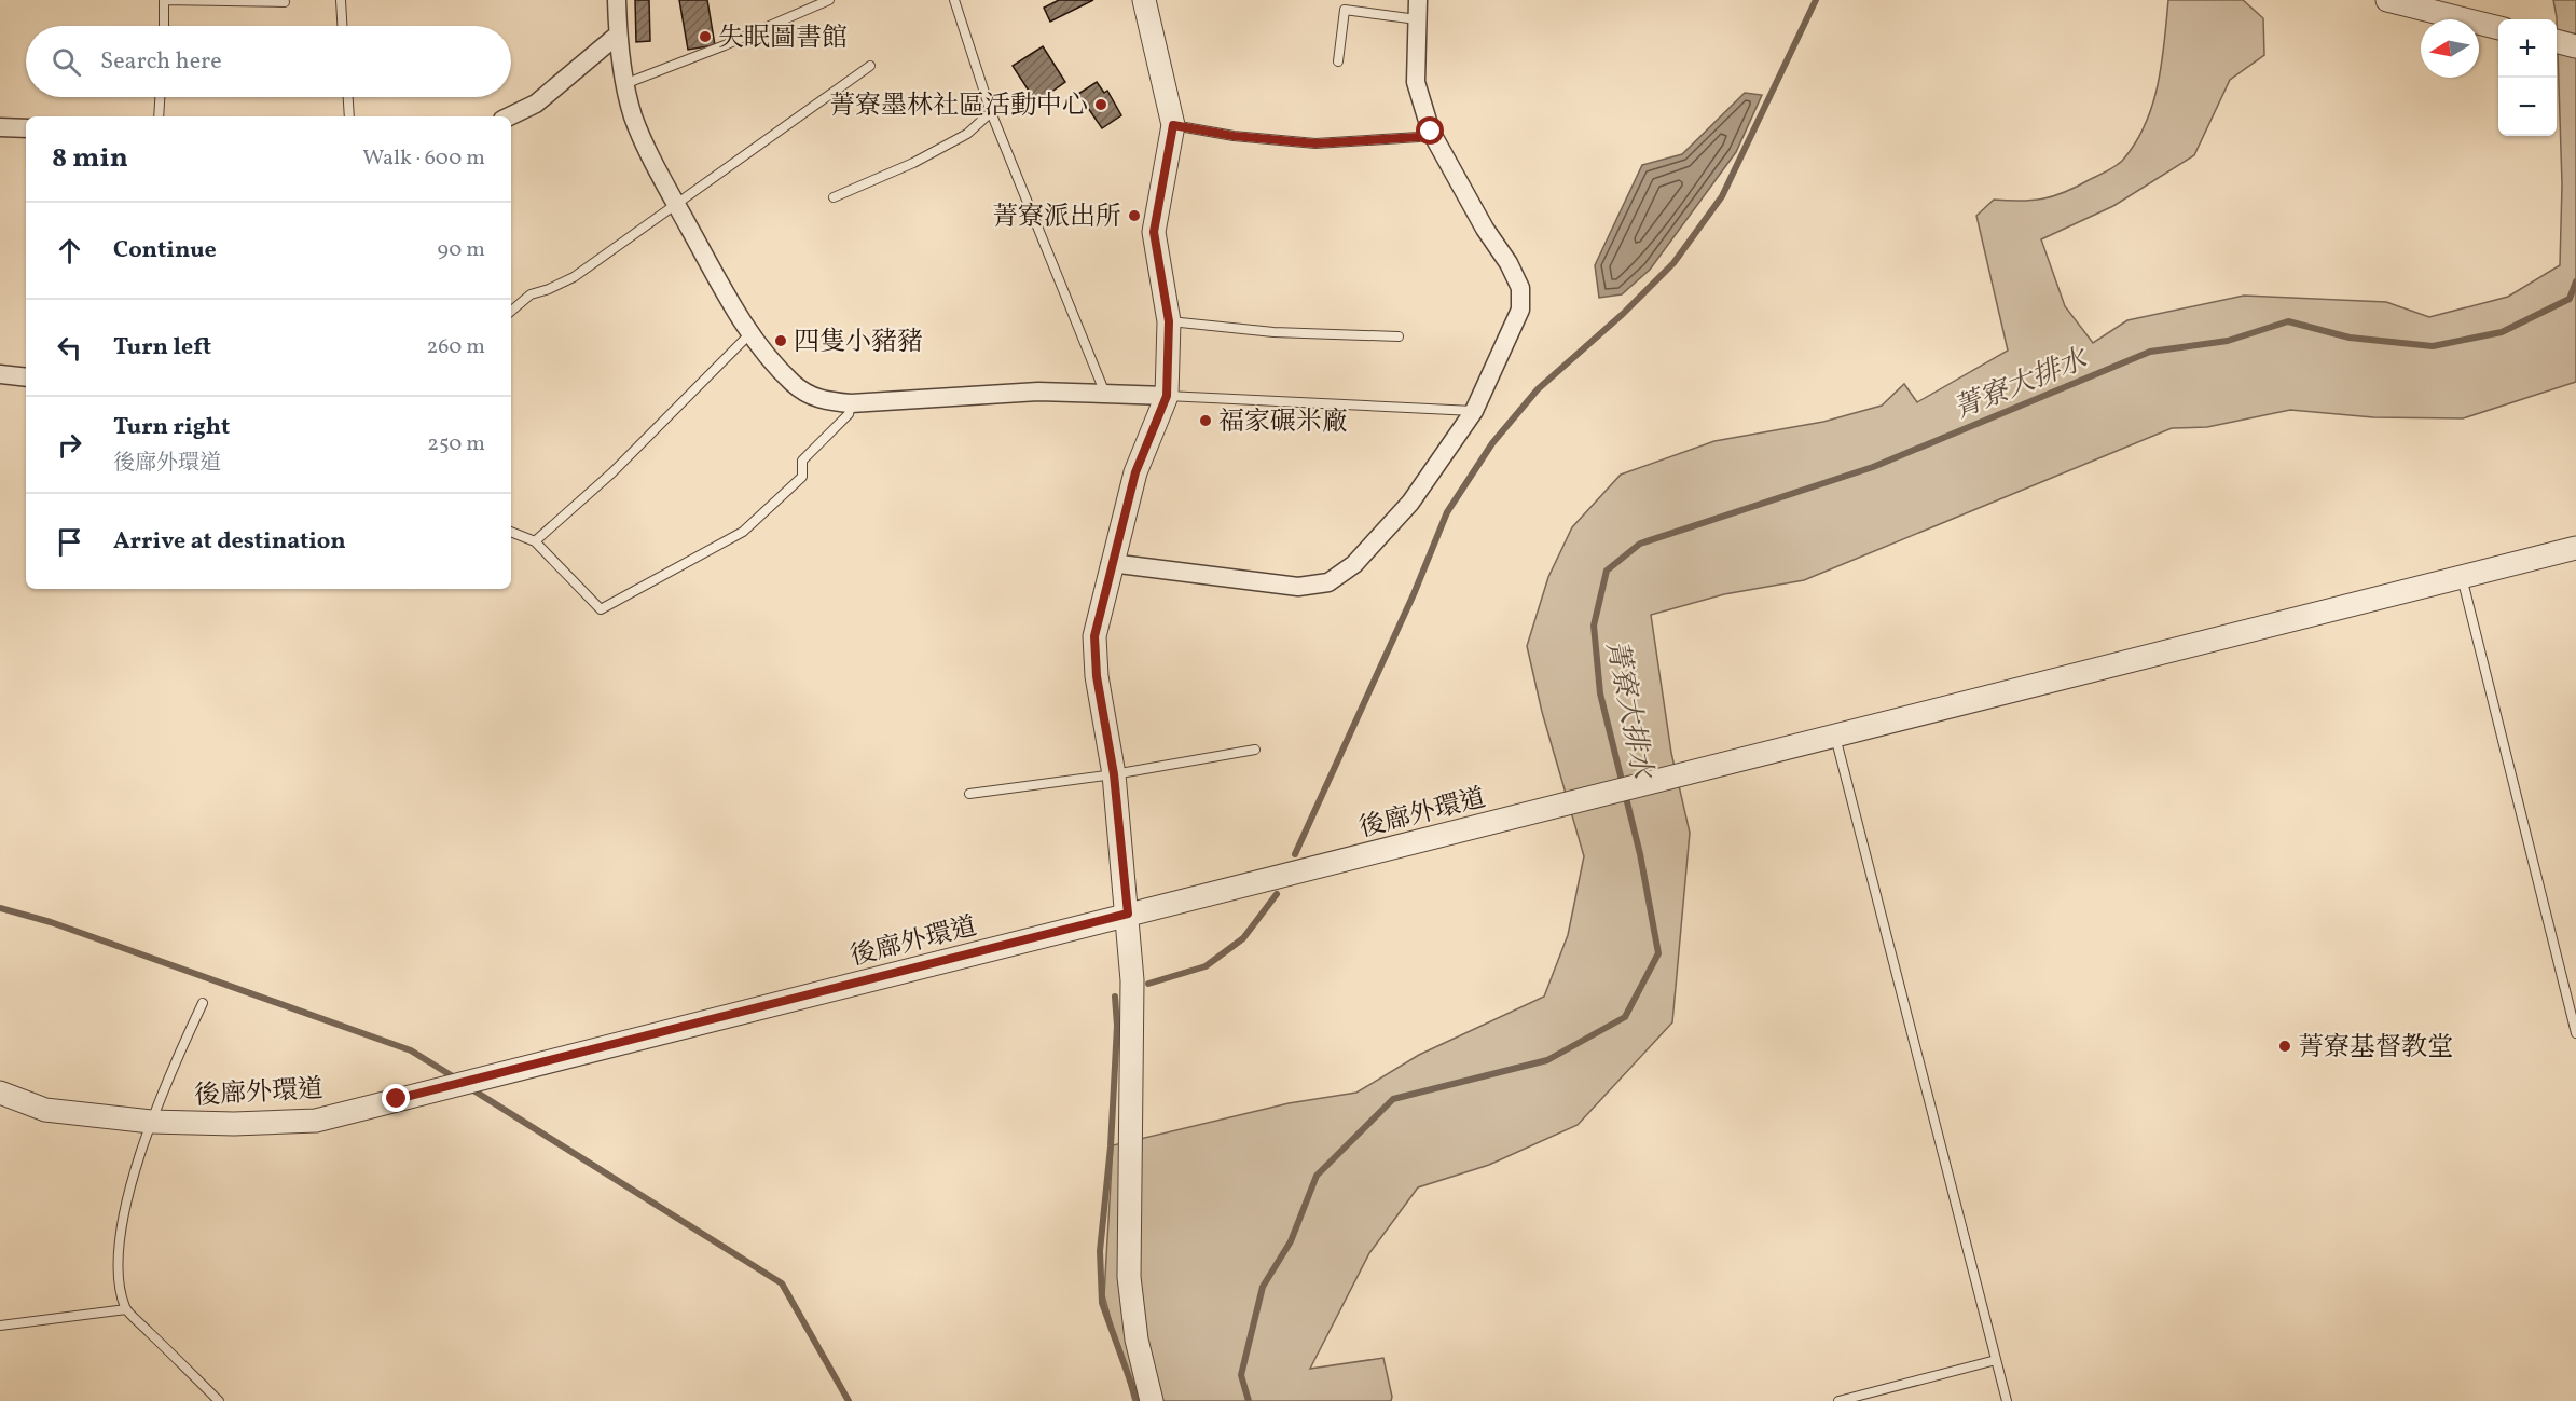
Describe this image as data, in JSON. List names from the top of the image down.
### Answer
{
  "streets": {
    "street": ["後廍外環道"]
  },
  "water": ["菁寮大排水"],
  "places": [
    "失眠圖書館",
    "菁寮墨林社區活動中心",
    "菁寮派出所",
    "四隻小豬豬",
    "福家碾米廠",
    "菁寮基督教堂"
  ],
  "north": "left",
  "page": {
    "map_buttons": ["+", "−"],
    "search": "Search here",
    "heading": ["8 min", "Walk · 600 m"],
    "list": [
      ["Continue", "90 m"],
      ["Turn left", "260 m"],
      ["Turn right", "後廍外環道", "250 m"],
      "Arrive at destination"
    ]
  }
}
